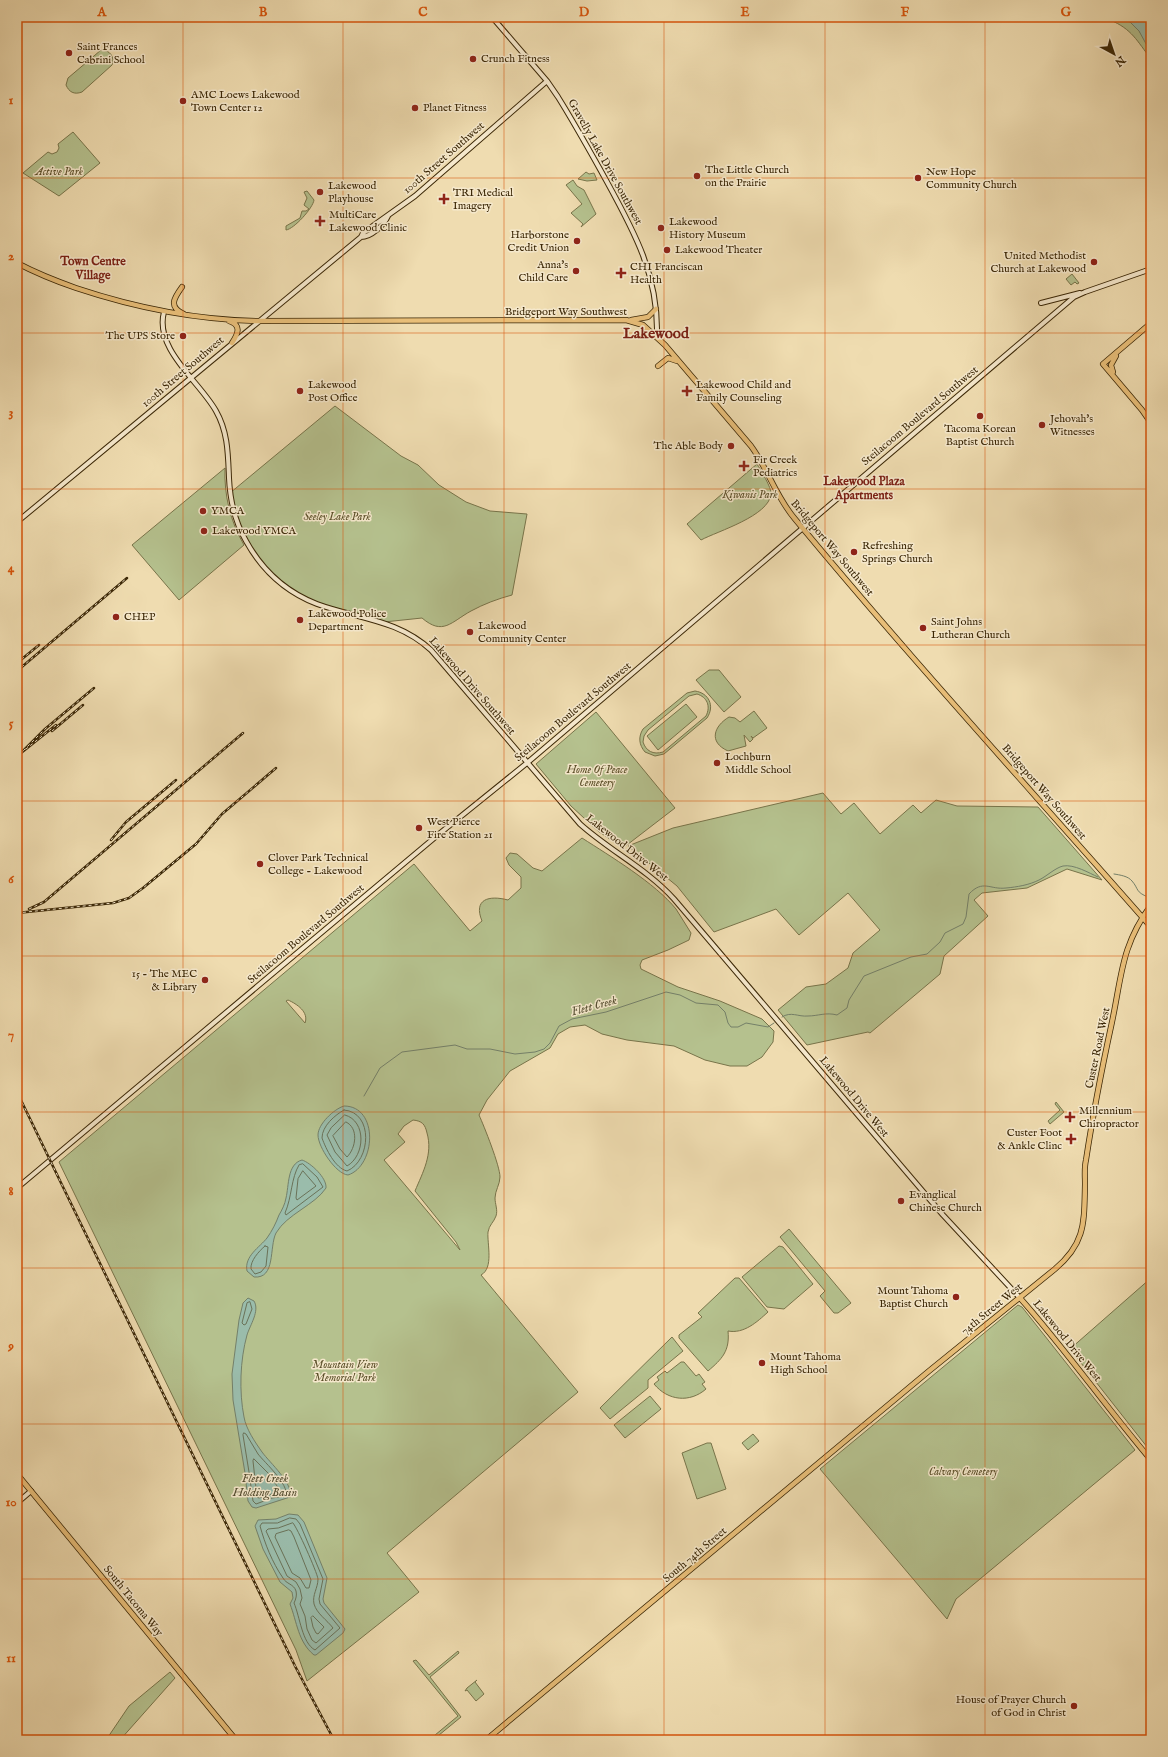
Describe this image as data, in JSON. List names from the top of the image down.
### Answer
{
  "streets": {
    "main road": [
      "100th Street Southwest",
      "Gravelly Lake Drive Southwest",
      "Bridgeport Way Southwest",
      "Steilacoom Boulevard Southwest",
      "Lakewood Drive Southwest",
      "Lakewood Drive West",
      "Custer Road West",
      "74th Street West",
      "South 74th Street",
      "South Tacoma Way"
    ]
  },
  "crossings": [
    ["100th Street Southwest", "Gravelly Lake Drive Southwest"],
    ["100th Street Southwest", "Bridgeport Way Southwest"],
    ["100th Street Southwest", "Lakewood Drive Southwest"],
    ["Gravelly Lake Drive Southwest", "Bridgeport Way Southwest"],
    ["Bridgeport Way Southwest", "Steilacoom Boulevard Southwest"],
    ["Bridgeport Way Southwest", "Lakewood Drive Southwest"],
    ["Bridgeport Way Southwest", "Custer Road West"],
    ["Steilacoom Boulevard Southwest", "Lakewood Drive Southwest"],
    ["Steilacoom Boulevard Southwest", "Lakewood Drive West"],
    ["Lakewood Drive Southwest", "Lakewood Drive West"],
    ["Lakewood Drive West", "74th Street West"],
    ["Custer Road West", "74th Street West"],
    ["74th Street West", "South 74th Street"]
  ],
  "districts": ["Town Centre Village", "Lakewood", "Lakewood Plaza Apartments"],
  "water": ["Flett Creek", "Flett Creek Holding Basin"],
  "parks": [
    "Active Park",
    "Kiwanis Park",
    "Seeley Lake Park",
    "Home Of Peace Cemetery",
    "Mountain View Memorial Park",
    "Calvary Cemetery"
  ],
  "places": {
    "other": [
      "Saint Frances Cabrini School",
      "Crunch Fitness",
      "AMC Loews Lakewood Town Center 12",
      "Planet Fitness",
      "The Little Church on the Prairie",
      "New Hope Community Church",
      "Lakewood Playhouse",
      "Lakewood History Museum",
      "Harborstone Credit Union",
      "Lakewood Theater",
      "United Methodist Church at Lakewood",
      "Anna's Child Care",
      "The UPS Store",
      "Lakewood Post Office",
      "Tacoma Korean Baptist Church",
      "Jehovah's Witnesses",
      "The Able Body",
      "YMCA",
      "Lakewood YMCA",
      "Refreshing Springs Church",
      "CHEP",
      "Lakewood Police Department",
      "Saint Johns Lutheran Church",
      "Lakewood Community Center",
      "Lochburn Middle School",
      "West Pierce Fire Station 21",
      "Clover Park Technical College - Lakewood",
      "15 - The MEC & Library",
      "Evanglical Chinese Church",
      "Mount Tahoma Baptist Church",
      "Mount Tahoma High School",
      "House of Prayer Church of God in Christ"
    ],
    "health": [
      "TRI Medical Imagery",
      "MultiCare Lakewood Clinic",
      "CHI Franciscan Health",
      "Lakewood Child and Family Counseling",
      "Fir Creek Pediatrics",
      "Millennium Chiropractor",
      "Custer Foot & Ankle Clinc"
    ]
  },
  "north": "bottom right",
  "grid": {
    "columns": [
      "A",
      "B",
      "C",
      "D",
      "E",
      "F",
      "G"
    ],
    "rows": [
      "1",
      "2",
      "3",
      "4",
      "5",
      "6",
      "7",
      "8",
      "9",
      "10",
      "11"
    ]
  }
}
